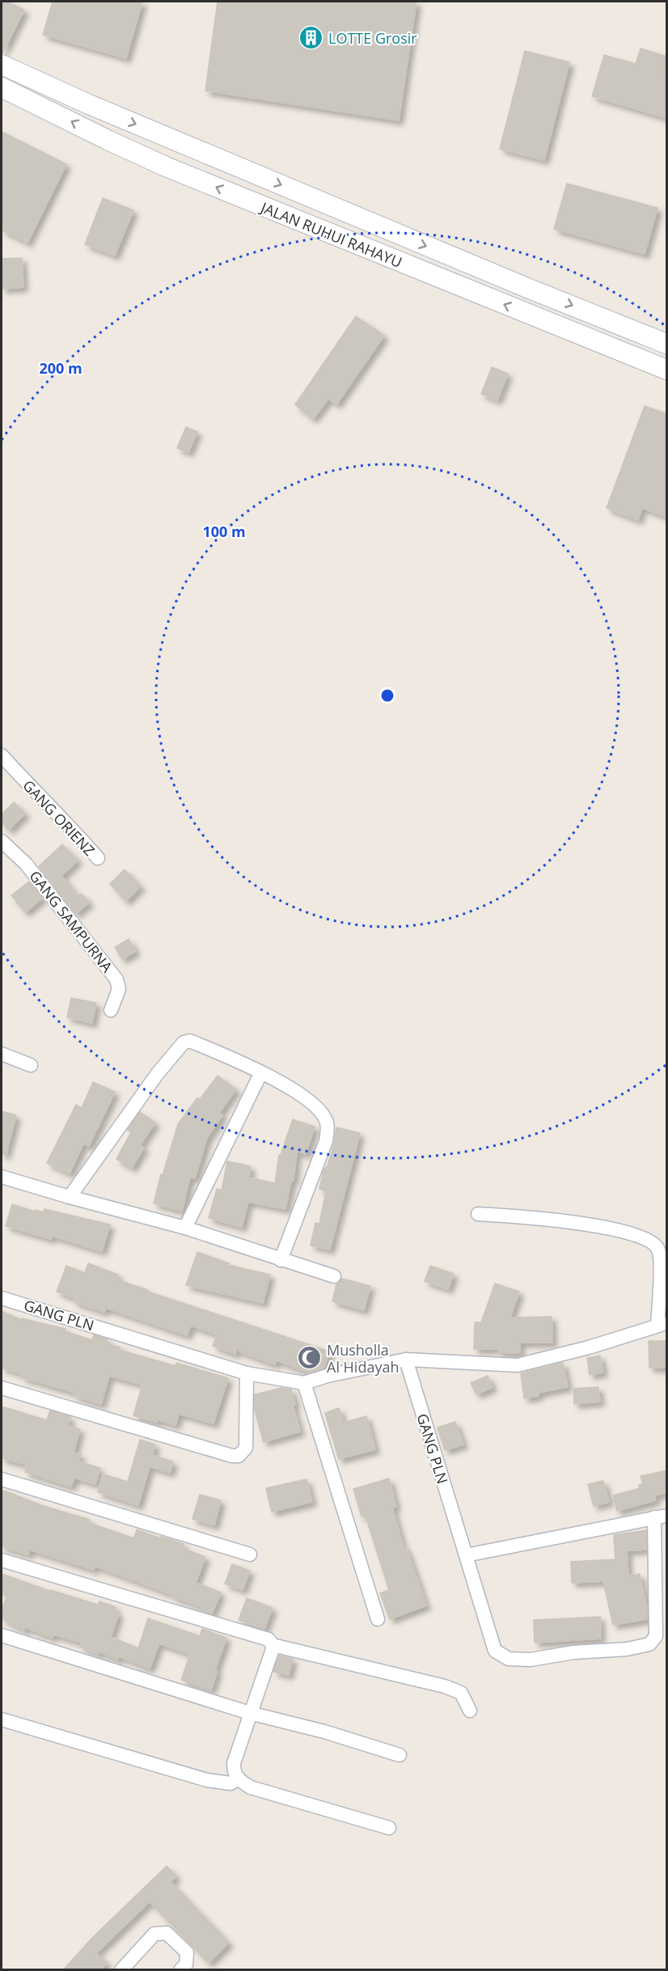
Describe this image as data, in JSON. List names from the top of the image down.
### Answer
{
  "streets": {
    "main road": ["JALAN RUHUI RAHAYU"],
    "street": ["GANG ORIENZ", "GANG SAMPURNA", "GANG PLN"]
  },
  "places": {
    "building": ["LOTTE Grosir"],
    "mosque": ["Musholla Al Hidayah"]
  },
  "rings": ["200 m", "100 m"]
}
